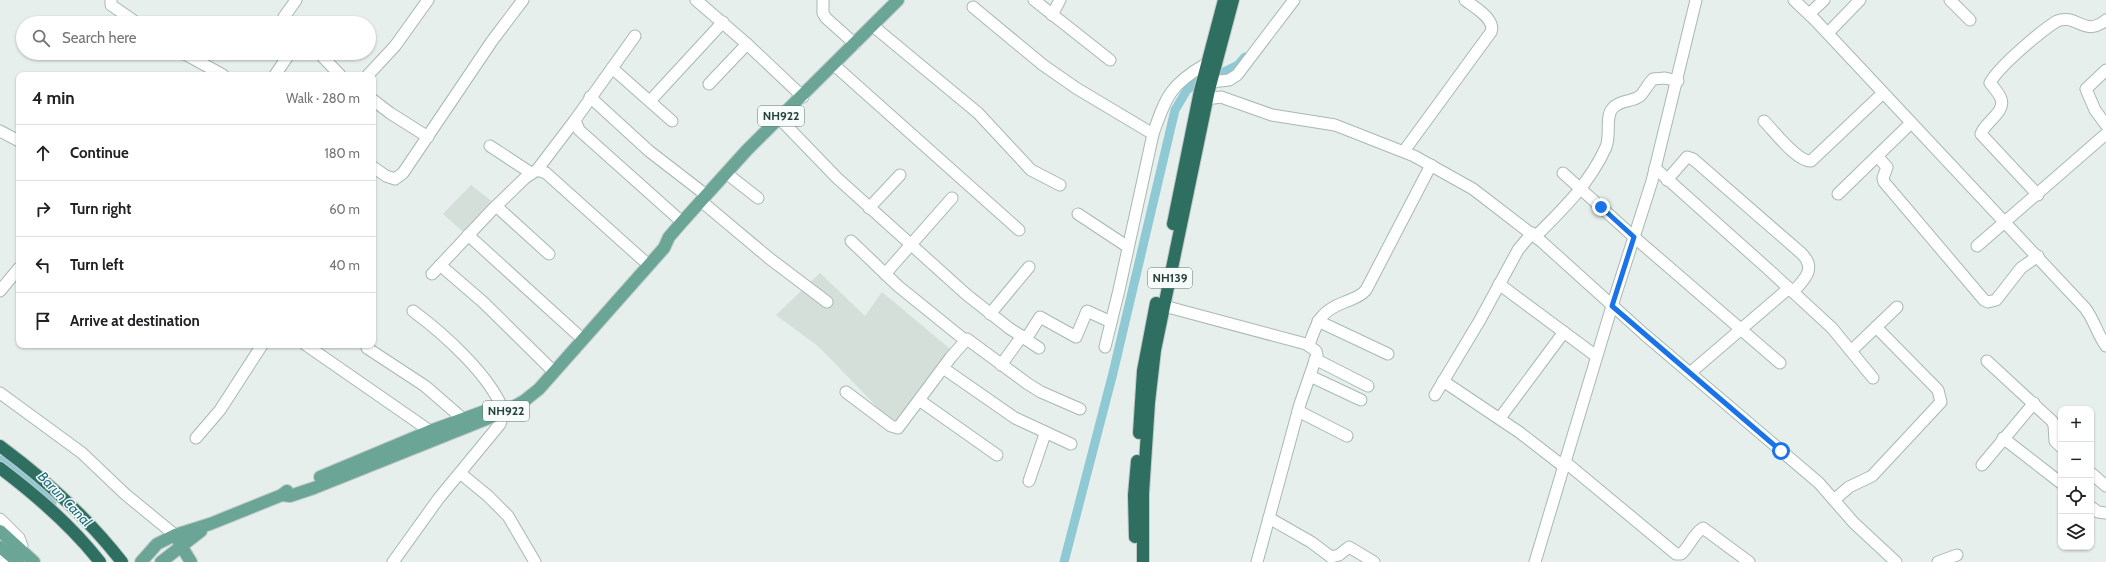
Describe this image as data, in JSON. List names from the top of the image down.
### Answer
{
  "streets": {
    "highway": ["NH139"],
    "main road": ["NH922"]
  },
  "water": ["Barun Canal"],
  "page": {
    "search": "Search here",
    "heading": ["4 min", "Walk · 280 m"],
    "list": [
      ["Continue", "180 m"],
      ["Turn right", "60 m"],
      ["Turn left", "40 m"],
      "Arrive at destination"
    ],
    "map_buttons": ["+", "−"]
  }
}
